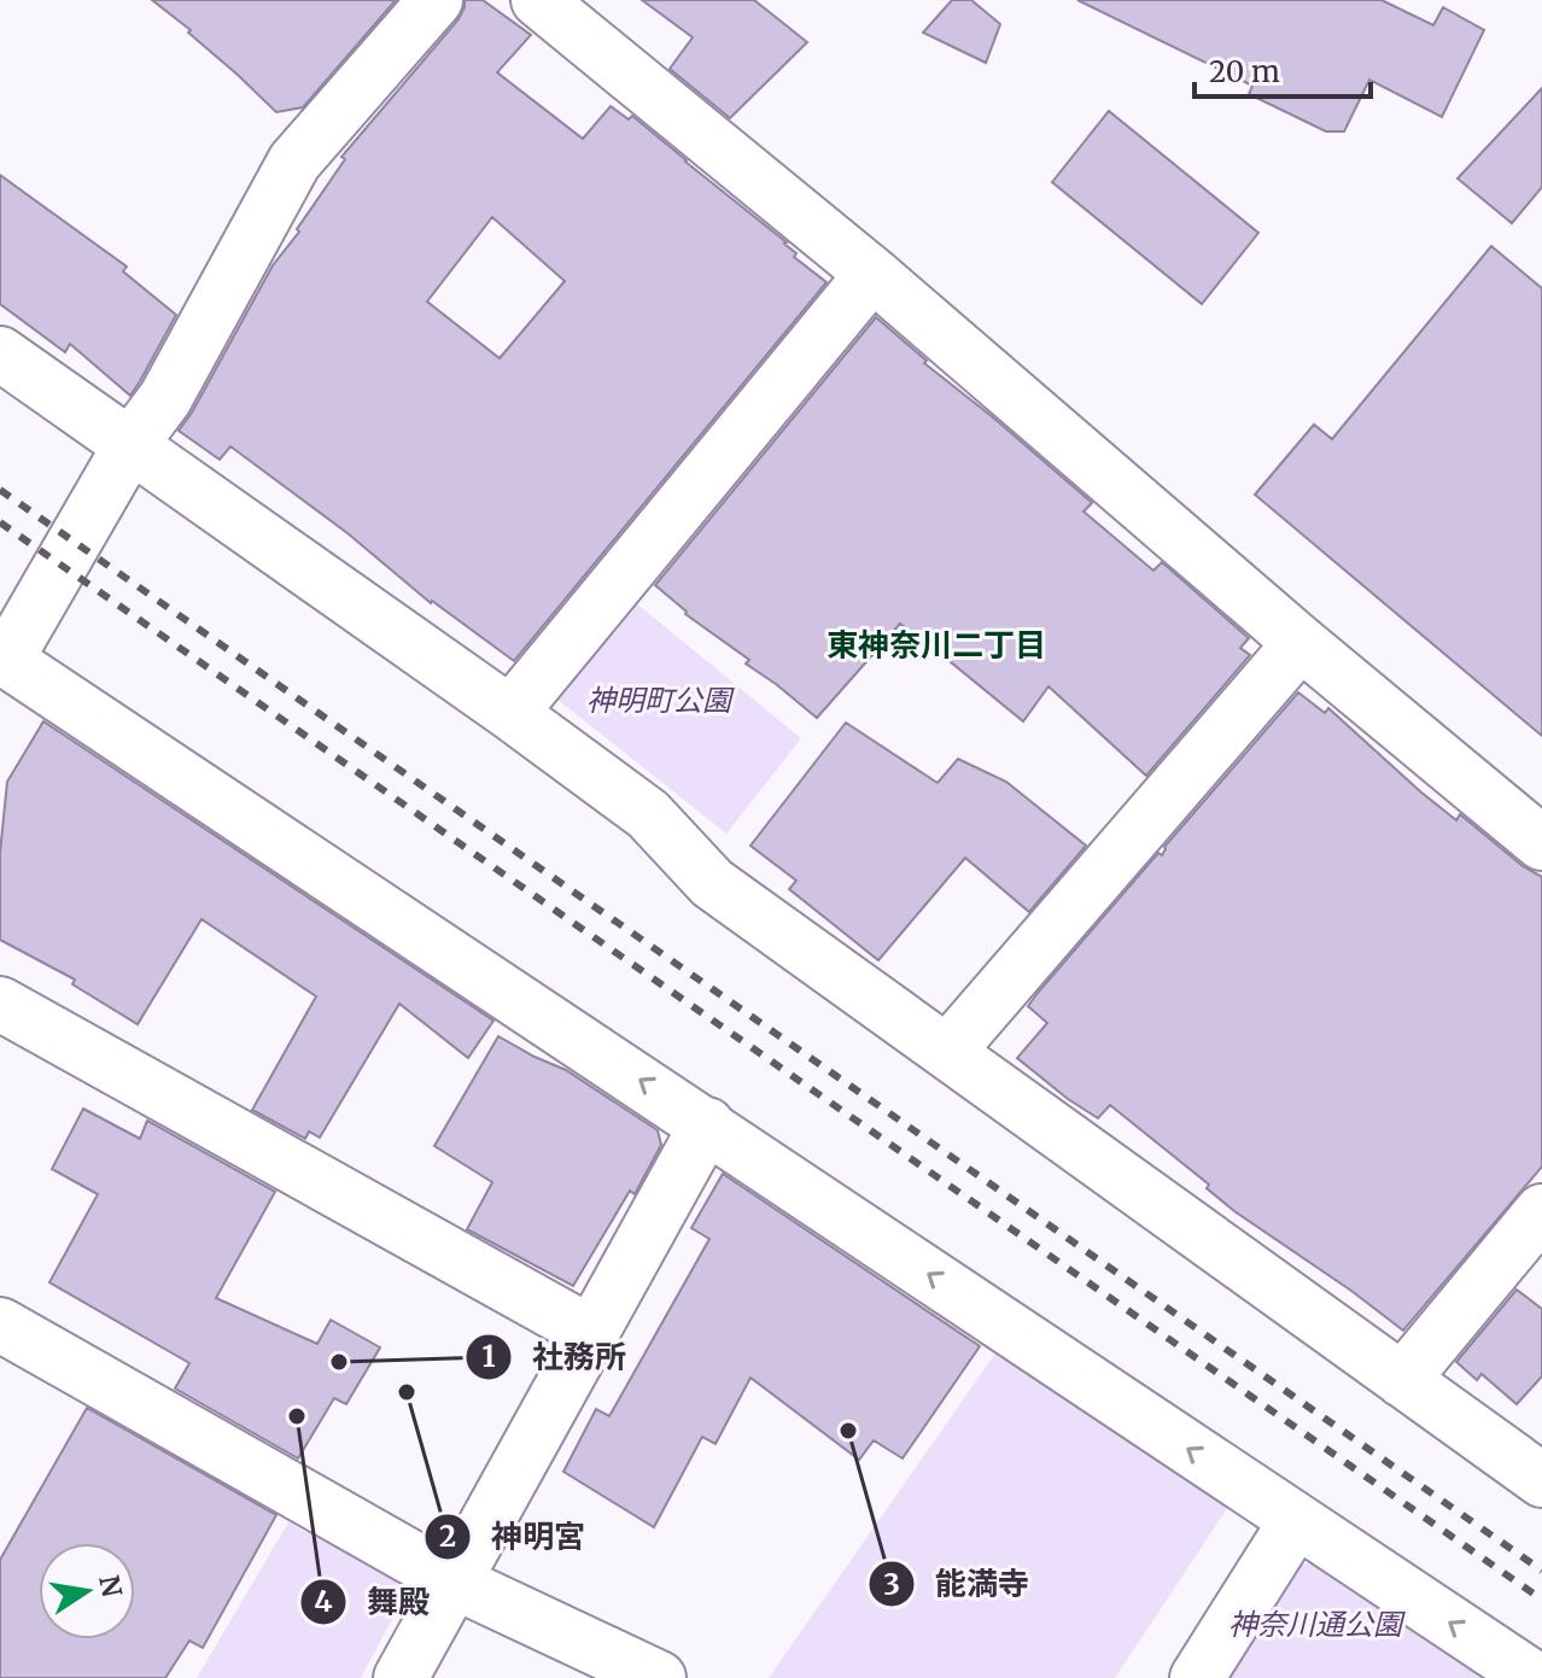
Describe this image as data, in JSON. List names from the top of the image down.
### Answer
{
  "districts": ["東神奈川二丁目"],
  "parks": ["神明町公園", "神奈川通公園"],
  "places": [
    "社務所",
    "神明宮",
    "舞殿",
    "能満寺"
  ],
  "scale_bar": "20 m",
  "north": "right"
}
